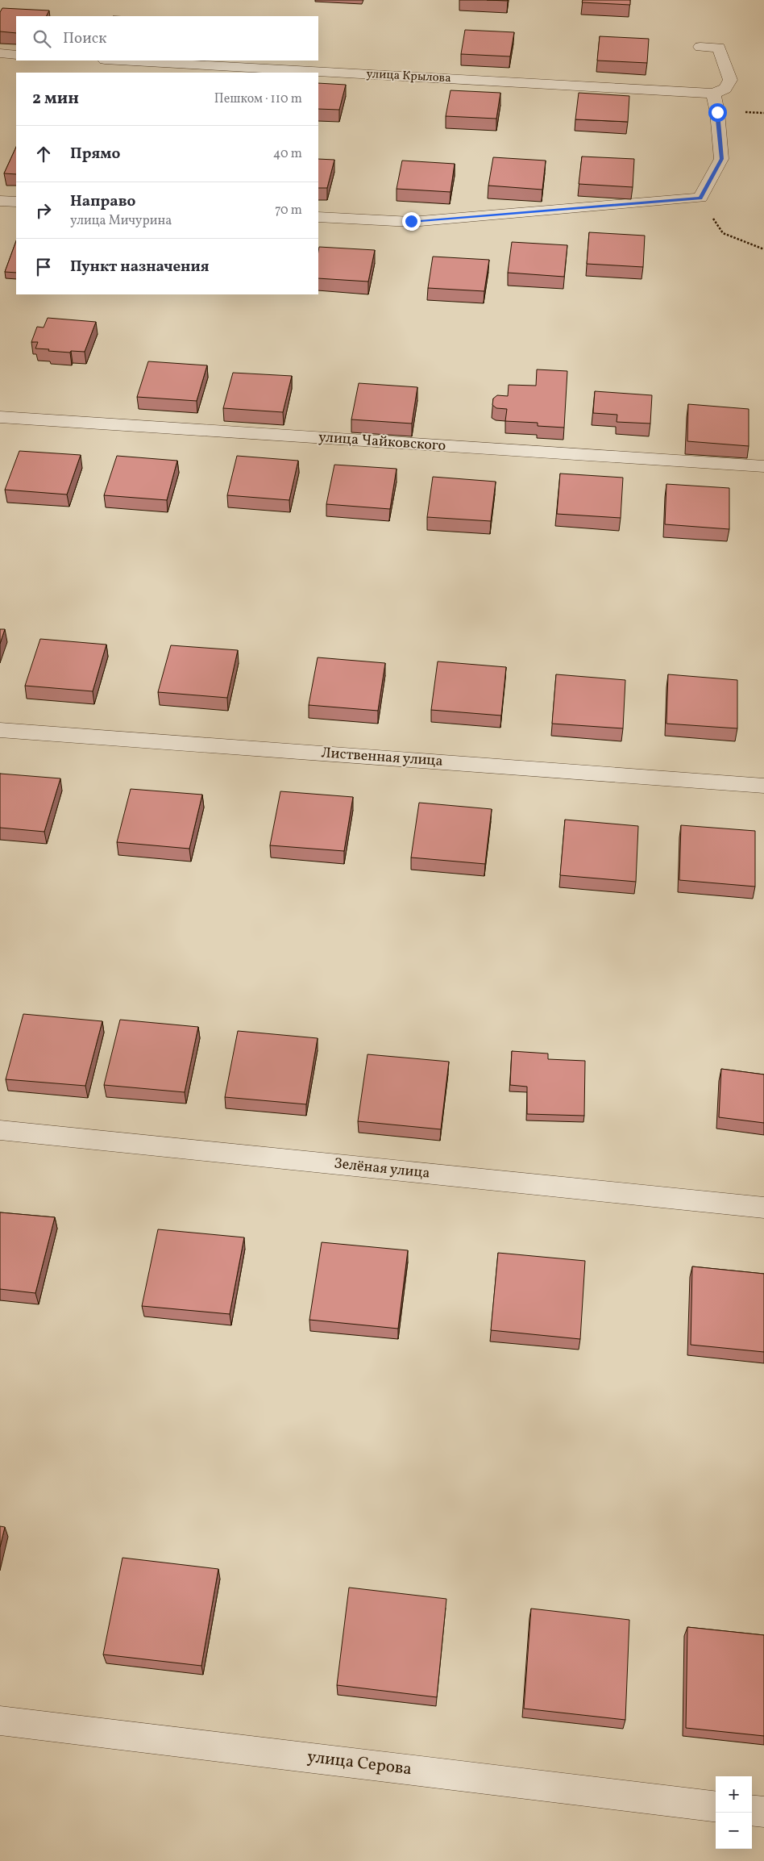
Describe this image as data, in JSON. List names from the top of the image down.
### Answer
{
  "streets": {
    "street": [
      "улица Крылова",
      "улица Чайковского",
      "Лиственная улица",
      "Зелёная улица",
      "улица Серова"
    ]
  },
  "page": {
    "search": "Поиск",
    "heading": ["2 мин", "Пешком · 110 m"],
    "list": [
      ["Прямо", "40 m"],
      ["Направо", "улица Мичурина", "70 m"],
      "Пункт назначения"
    ],
    "map_buttons": ["+", "−"]
  }
}
